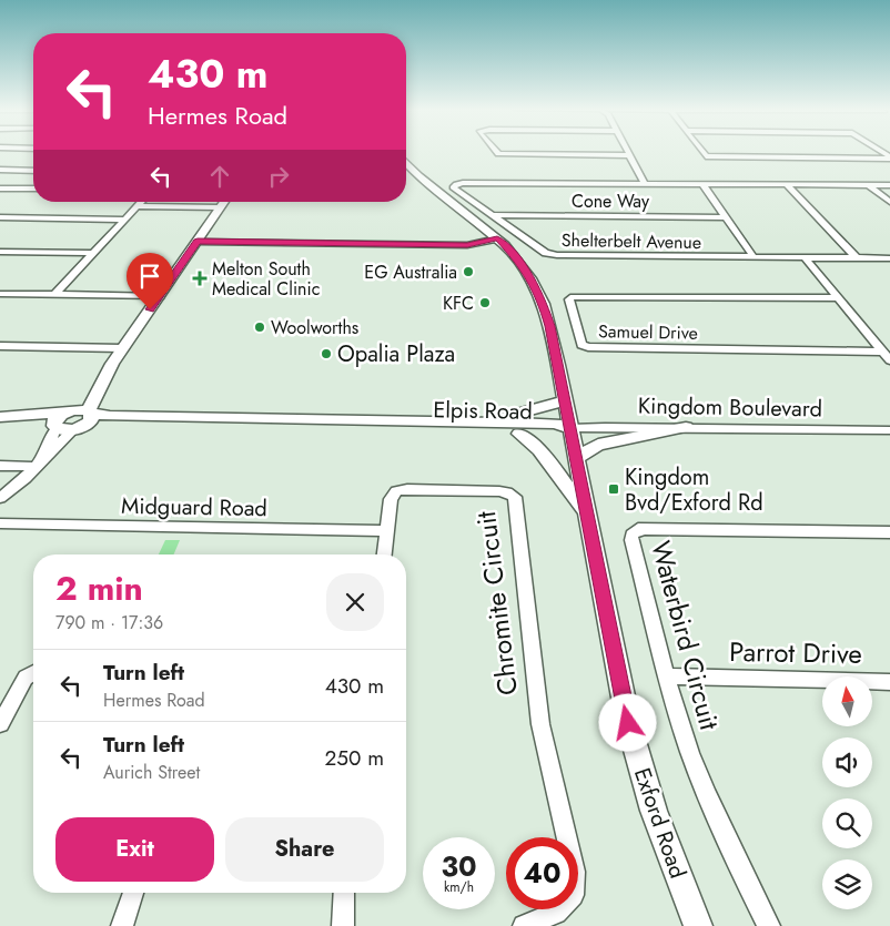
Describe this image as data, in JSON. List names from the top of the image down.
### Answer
{
  "streets": {
    "street": [
      "Cone Way",
      "Shelterbelt Avenue",
      "Samuel Drive",
      "Kingdom Boulevard",
      "Elpis Road",
      "Midguard Road",
      "Chromite Circuit",
      "Waterbird Circuit",
      "Parrot Drive",
      "Exford Road"
    ]
  },
  "crossings": [
    ["Cone Way", "Shelterbelt Avenue"],
    ["Kingdom Boulevard", "Elpis Road"],
    ["Kingdom Boulevard", "Exford Road"],
    ["Elpis Road", "Exford Road"],
    ["Midguard Road", "Chromite Circuit"],
    ["Waterbird Circuit", "Parrot Drive"]
  ],
  "places": {
    "other": [
      "EG Australia",
      "KFC",
      "Woolworths",
      "Opalia Plaza"
    ],
    "health": ["Melton South Medical Clinic"],
    "transit": ["Kingdom Bvd/Exford Rd"]
  },
  "north": "top",
  "page": {
    "turn": ["430 m", "Hermes Road"],
    "heading": ["2 min", "790 m · 17:36"],
    "list": [
      {
        "name": "Turn left",
        "note": "Hermes Road",
        "value": "430 m"
      },
      {
        "name": "Turn left",
        "note": "Aurich Street",
        "value": "250 m"
      }
    ],
    "buttons": ["Exit", "Share"],
    "speed": "30 km/h",
    "limit": "40"
  }
}
